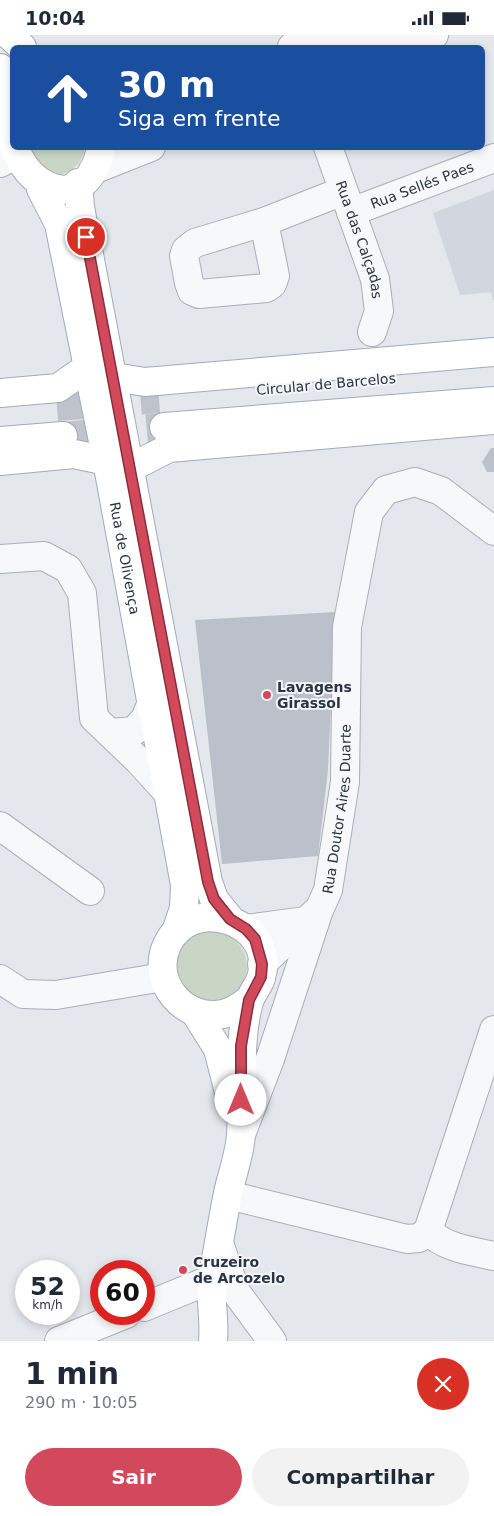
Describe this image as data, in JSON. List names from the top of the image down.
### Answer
{
  "streets": {
    "main road": ["Circular de Barcelos", "Rua de Olivença"],
    "street": ["Rua Sellés Paes", "Rua das Calçadas", "Rua Doutor Aires Duarte"]
  },
  "crossings": [
    ["Rua Sellés Paes", "Rua das Calçadas"],
    ["Rua de Olivença", "Rua Doutor Aires Duarte"]
  ],
  "places": ["Lavagens Girassol", "Cruzeiro de Arcozelo"],
  "page": {
    "status": "10:04",
    "turn": ["30 m", "Siga em frente"],
    "speed": "52 km/h",
    "limit": "60",
    "heading": ["1 min", "290 m · 10:05"],
    "buttons": ["Sair", "Compartilhar"]
  }
}
